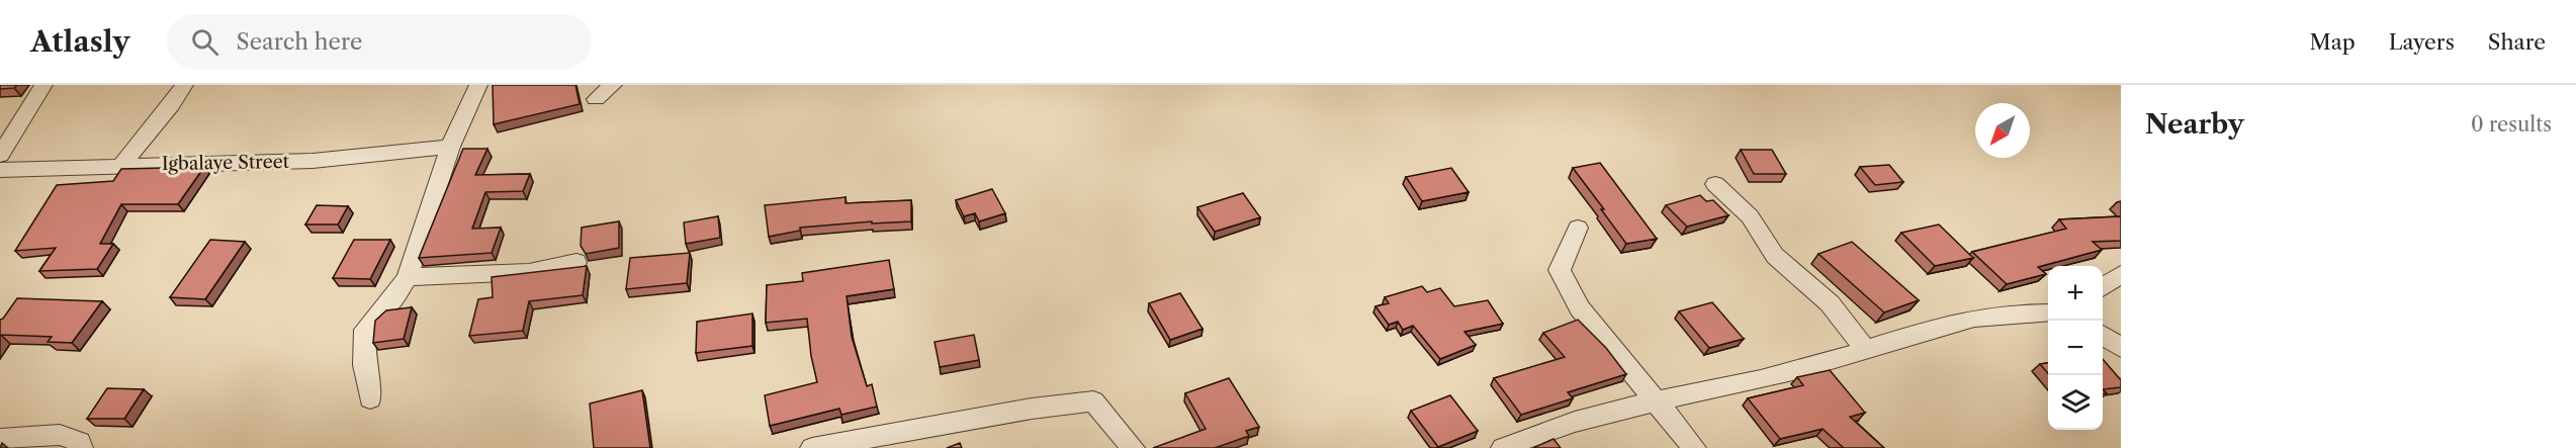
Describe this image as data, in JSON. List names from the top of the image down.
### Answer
{
  "streets": {
    "street": ["Igbalaye Street"]
  },
  "north": "bottom left",
  "page": {
    "header": "Atlasly",
    "search": "Search here",
    "nav": ["Map", "Layers", "Share"],
    "heading": ["Nearby", "0 results"],
    "map_buttons": ["+", "−"]
  }
}
